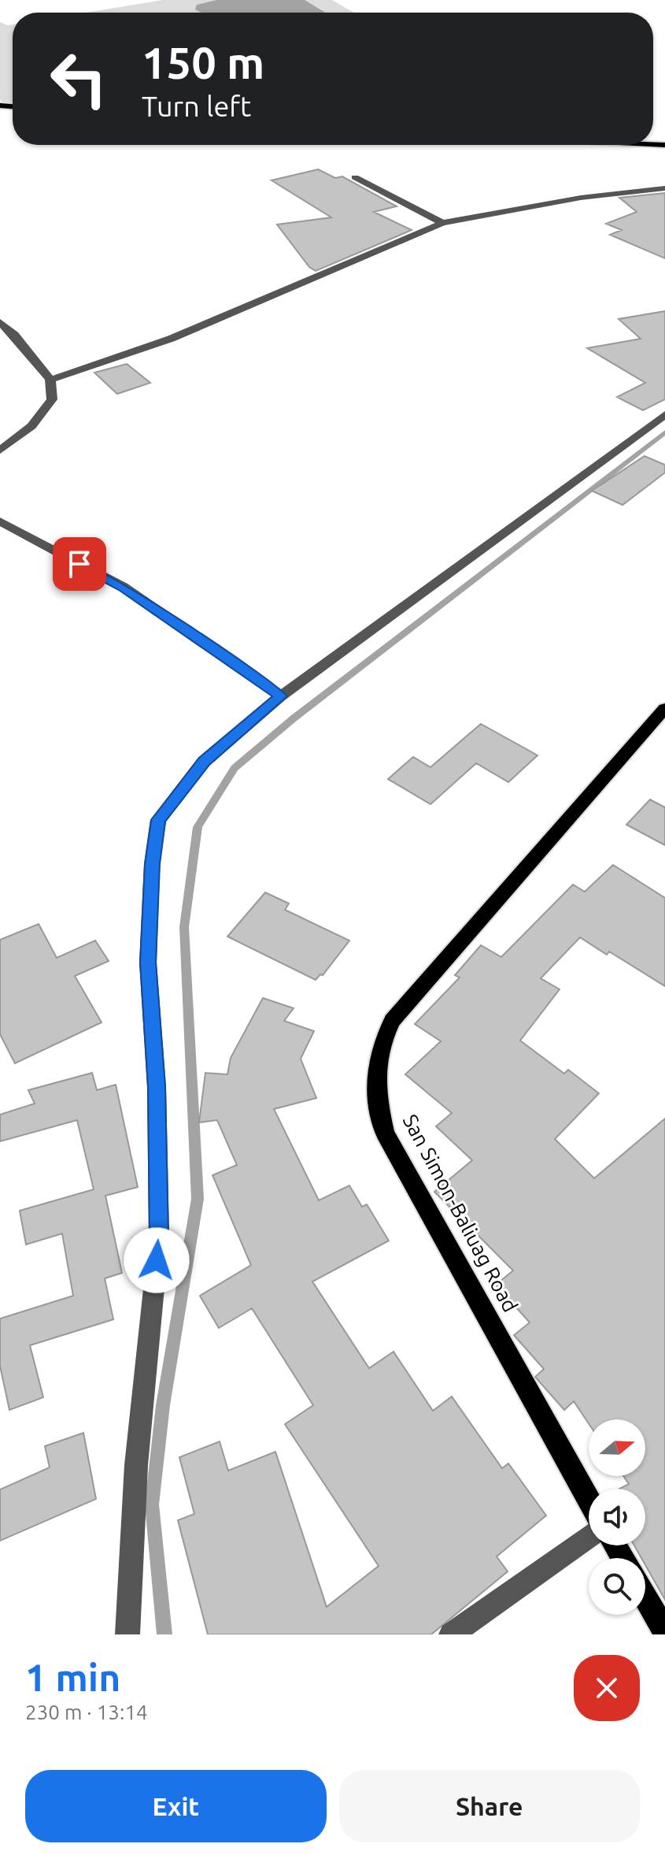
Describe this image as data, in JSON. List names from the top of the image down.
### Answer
{
  "streets": {
    "main road": ["San Simon-Baliuag Road"]
  },
  "north": "right",
  "page": {
    "turn": ["150 m", "Turn left"],
    "heading": ["1 min", "230 m · 13:14"],
    "buttons": ["Exit", "Share"]
  }
}
